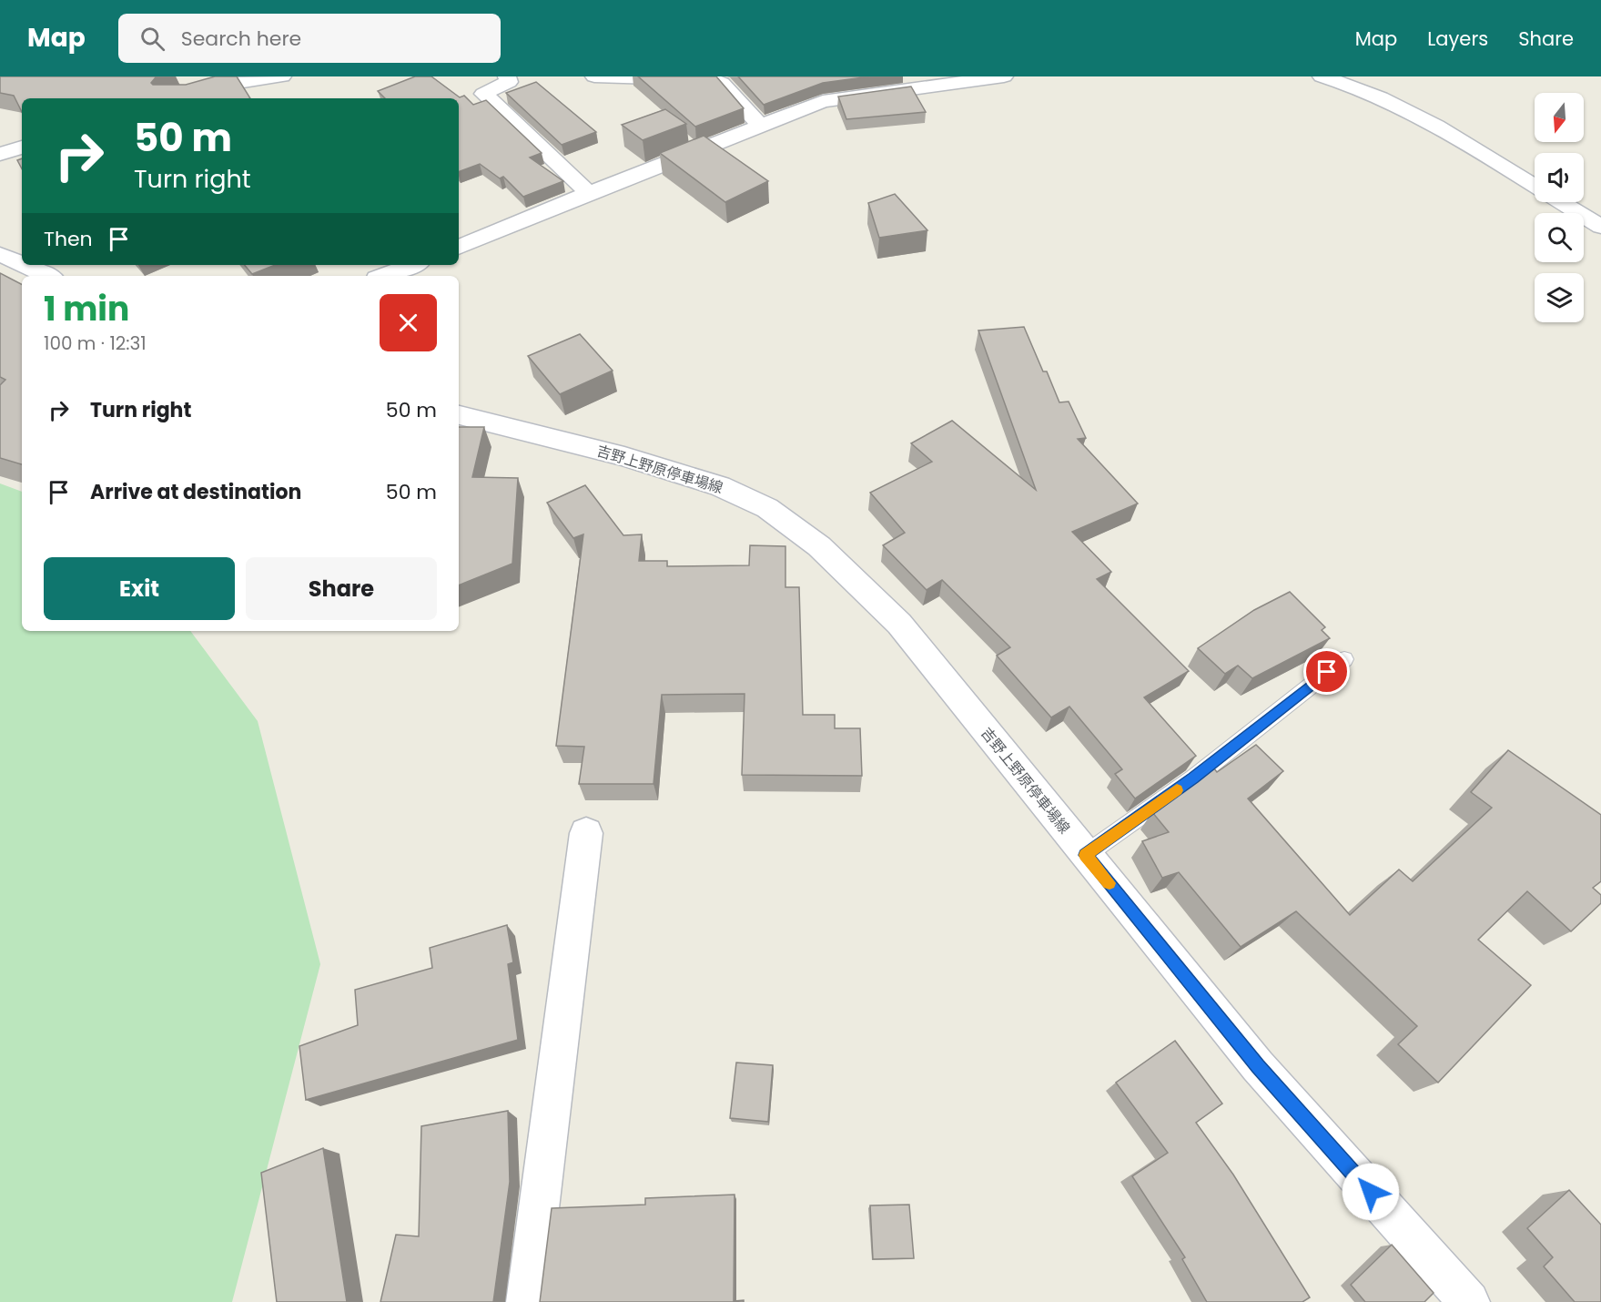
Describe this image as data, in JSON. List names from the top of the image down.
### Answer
{
  "streets": {
    "street": ["吉野上野原停車場線"]
  },
  "north": "bottom",
  "page": {
    "header": "Map",
    "search": "Search here",
    "nav": ["Map", "Layers", "Share"],
    "turn": ["50 m", "Turn right"],
    "then": "Then",
    "heading": ["1 min", "100 m · 12:31"],
    "list": [
      {
        "name": "Turn right",
        "value": "50 m"
      },
      {
        "name": "Arrive at destination",
        "value": "50 m"
      }
    ],
    "buttons": ["Exit", "Share"]
  }
}
